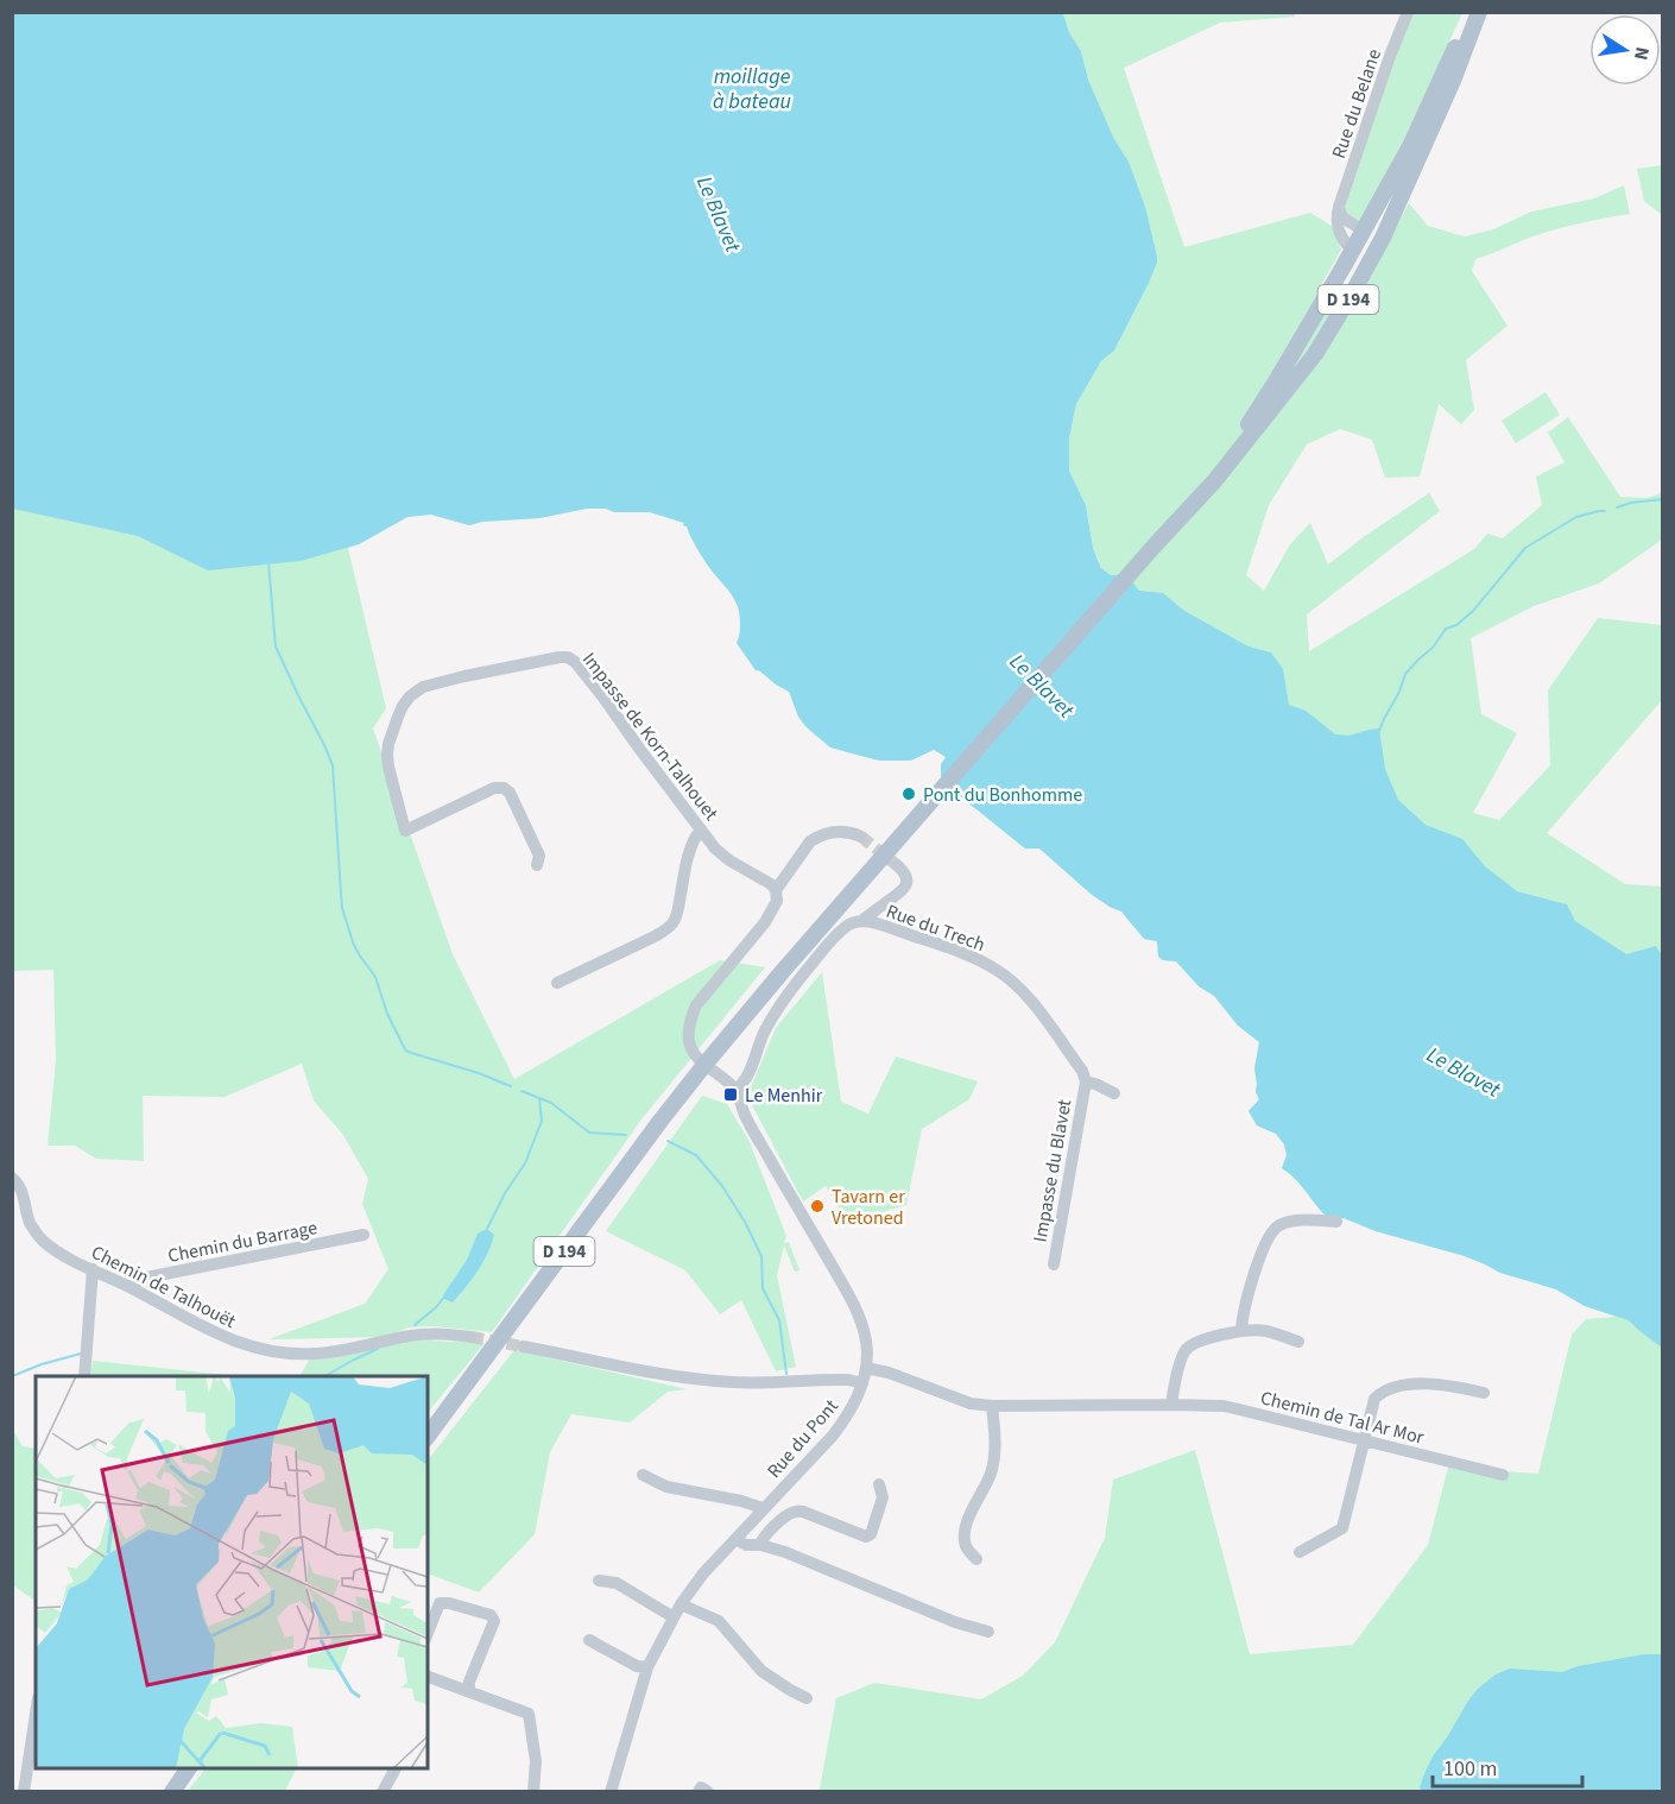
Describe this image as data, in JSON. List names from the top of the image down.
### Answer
{
  "streets": {
    "main road": ["D 194"],
    "street": [
      "Rue du Belane",
      "Impasse de Korn-Talhouet",
      "Rue du Trech",
      "Impasse du Blavet",
      "Chemin du Barrage",
      "Chemin de Talhouët",
      "Chemin de Tal Ar Mor",
      "Rue du Pont"
    ]
  },
  "crossings": [
    ["D 194", "Rue du Pont"],
    ["Rue du Trech", "Impasse du Blavet"],
    ["Rue du Trech", "Rue du Pont"],
    ["Chemin du Barrage", "Chemin de Talhouët"],
    ["Chemin de Tal Ar Mor", "Rue du Pont"]
  ],
  "water": ["moillage à bateau", "Le Blavet"],
  "places": {
    "other": ["Pont du Bonhomme", "Tavarn er Vretoned"],
    "transit": ["Le Menhir"]
  },
  "scale_bar": "100 m",
  "north": "right"
}
